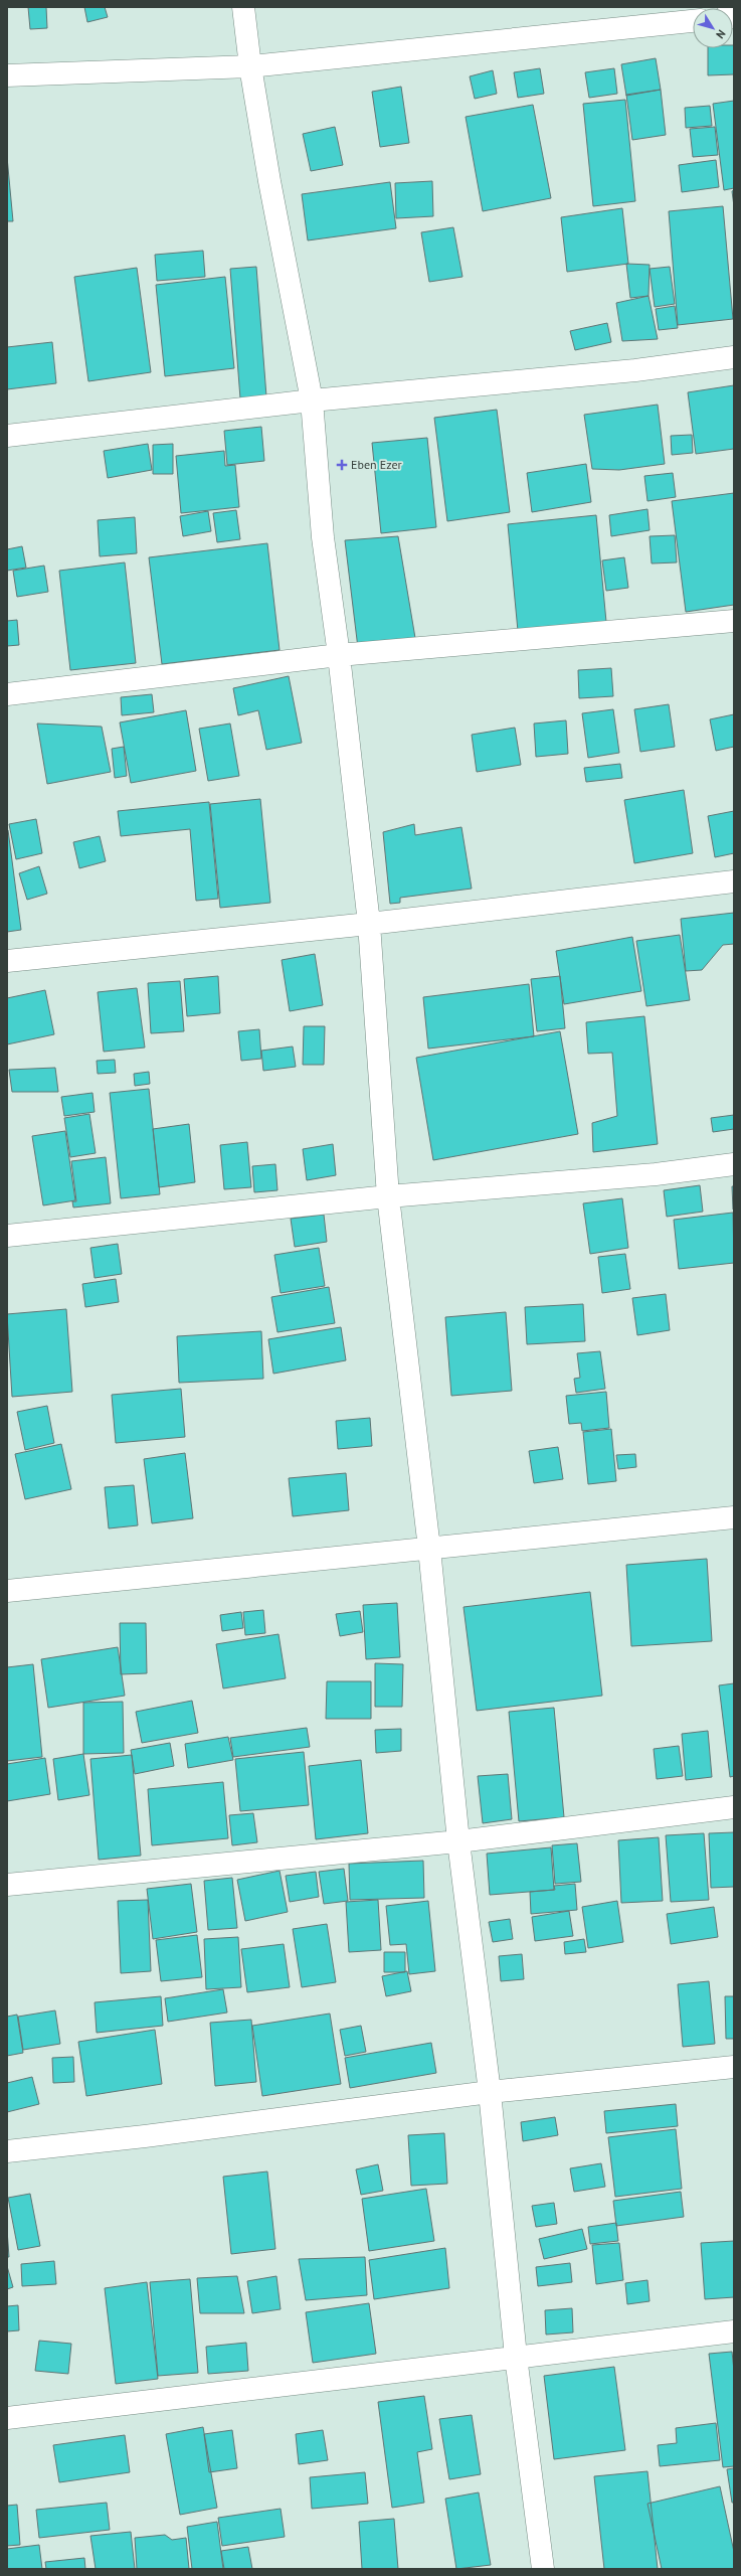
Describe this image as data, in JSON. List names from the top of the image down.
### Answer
{
  "places": {
    "health": ["Eben Ezer"]
  },
  "north": "bottom right"
}
